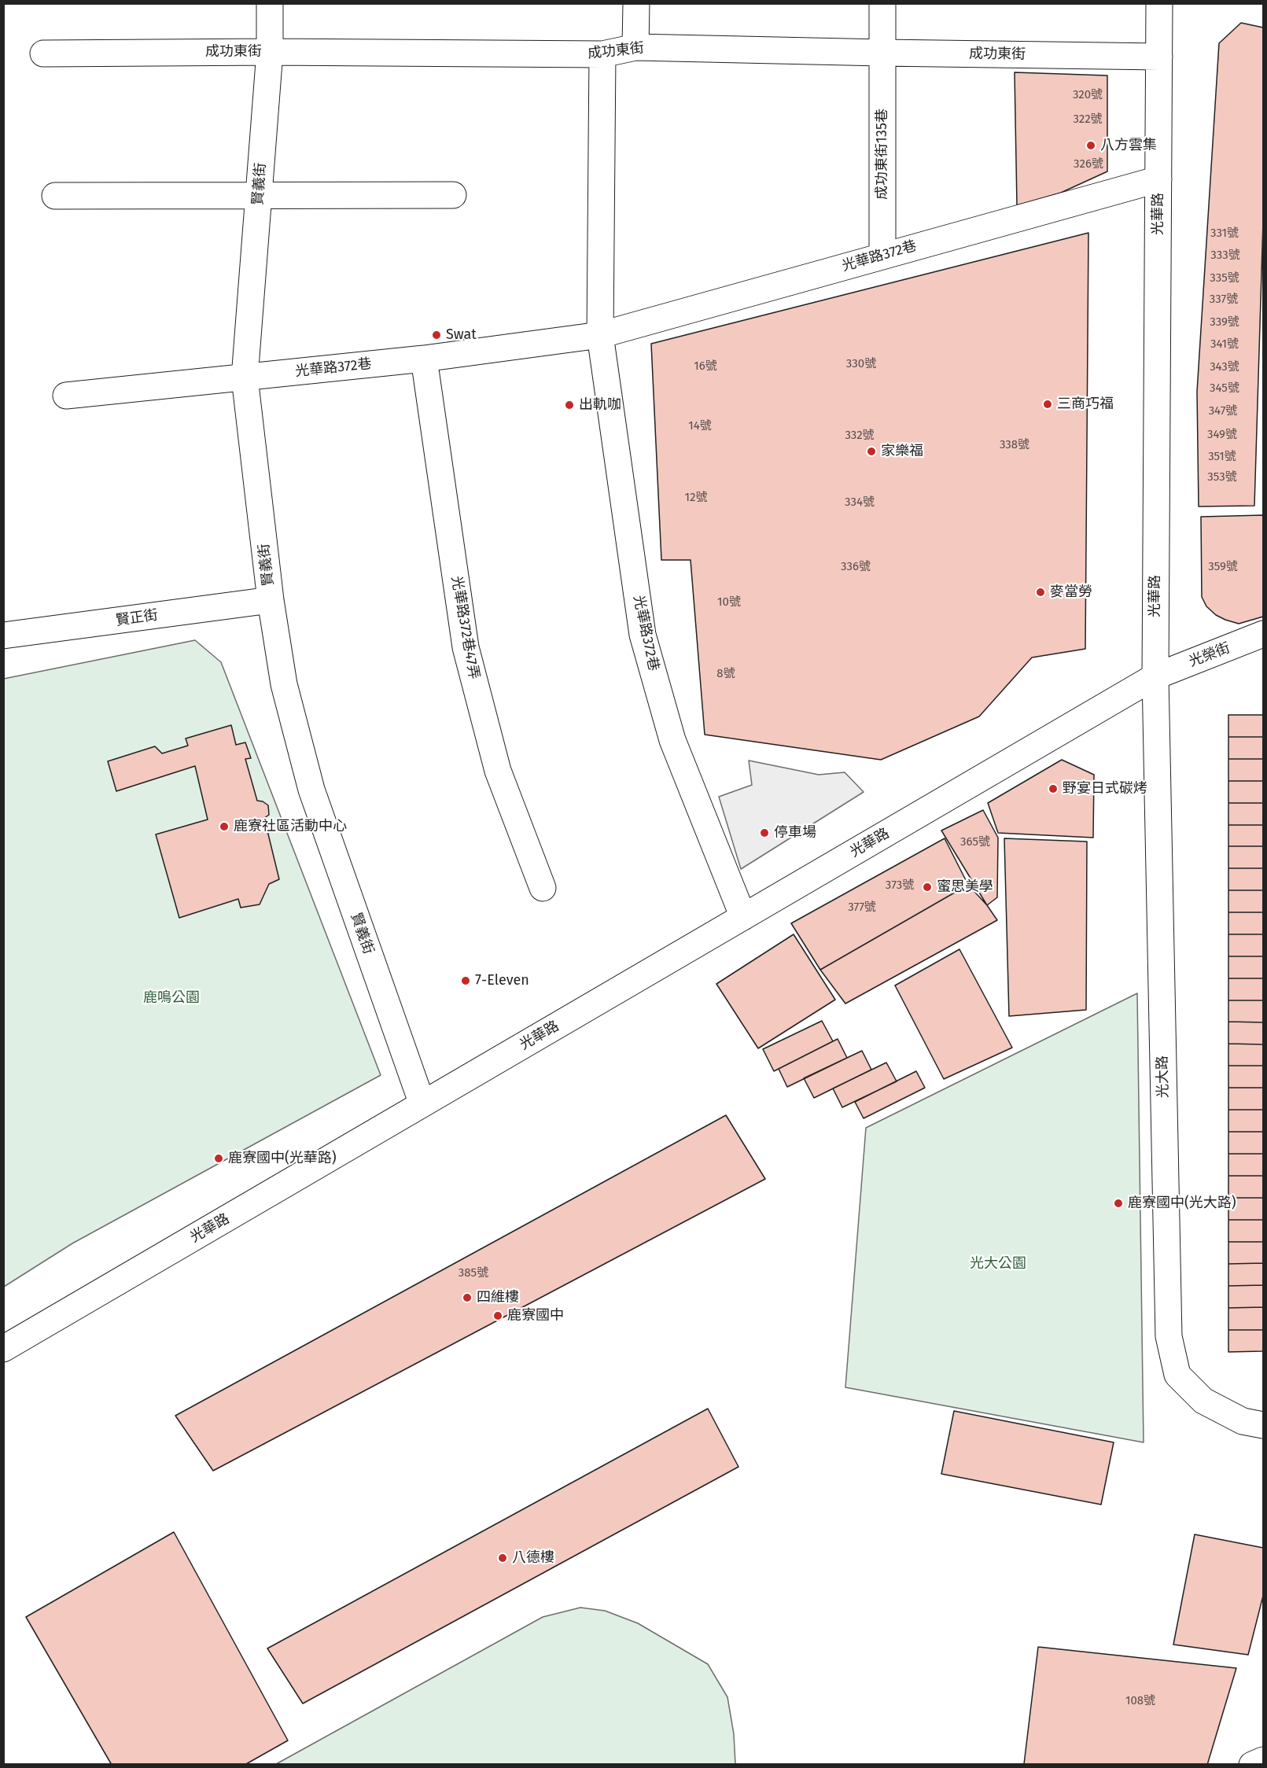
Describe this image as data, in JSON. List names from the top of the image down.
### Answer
{
  "streets": {
    "street": [
      "成功東街",
      "成功東街135巷",
      "賢義街",
      "光華路",
      "光華路372巷",
      "賢正街",
      "光華路372巷47弄",
      "光榮街",
      "光大路"
    ]
  },
  "crossings": [
    ["成功東街", "成功東街135巷"],
    ["成功東街", "賢義街"],
    ["成功東街", "光華路"],
    ["成功東街", "光華路372巷"],
    ["成功東街135巷", "光華路372巷"],
    ["賢義街", "光華路"],
    ["賢義街", "光華路372巷"],
    ["賢義街", "賢正街"],
    ["光華路", "光華路372巷"],
    ["光華路", "光榮街"],
    ["光華路", "光大路"],
    ["光華路372巷", "光華路372巷47弄"],
    ["光榮街", "光大路"]
  ],
  "parks": ["鹿鳴公園", "光大公園"],
  "places": [
    "八方雲集",
    "Swat",
    "三商巧福",
    "出軌咖",
    "家樂福",
    "麥當勞",
    "野宴日式碳烤",
    "鹿寮社區活動中心",
    "停車場",
    "蜜思美學",
    "7-Eleven",
    "鹿寮國中(光華路)",
    "鹿寮國中(光大路)",
    "四維樓",
    "鹿寮國中",
    "八德樓"
  ],
  "house_numbers": [
    "320號",
    "322號",
    "326號",
    "331號",
    "333號",
    "335號",
    "337號",
    "339號",
    "341號",
    "330號",
    "16號",
    "343號",
    "345號",
    "347號",
    "14號",
    "349號",
    "332號",
    "338號",
    "351號",
    "353號",
    "12號",
    "334號",
    "336號",
    "359號",
    "10號",
    "8號",
    "365號",
    "373號",
    "377號",
    "385號",
    "108號"
  ]
}
